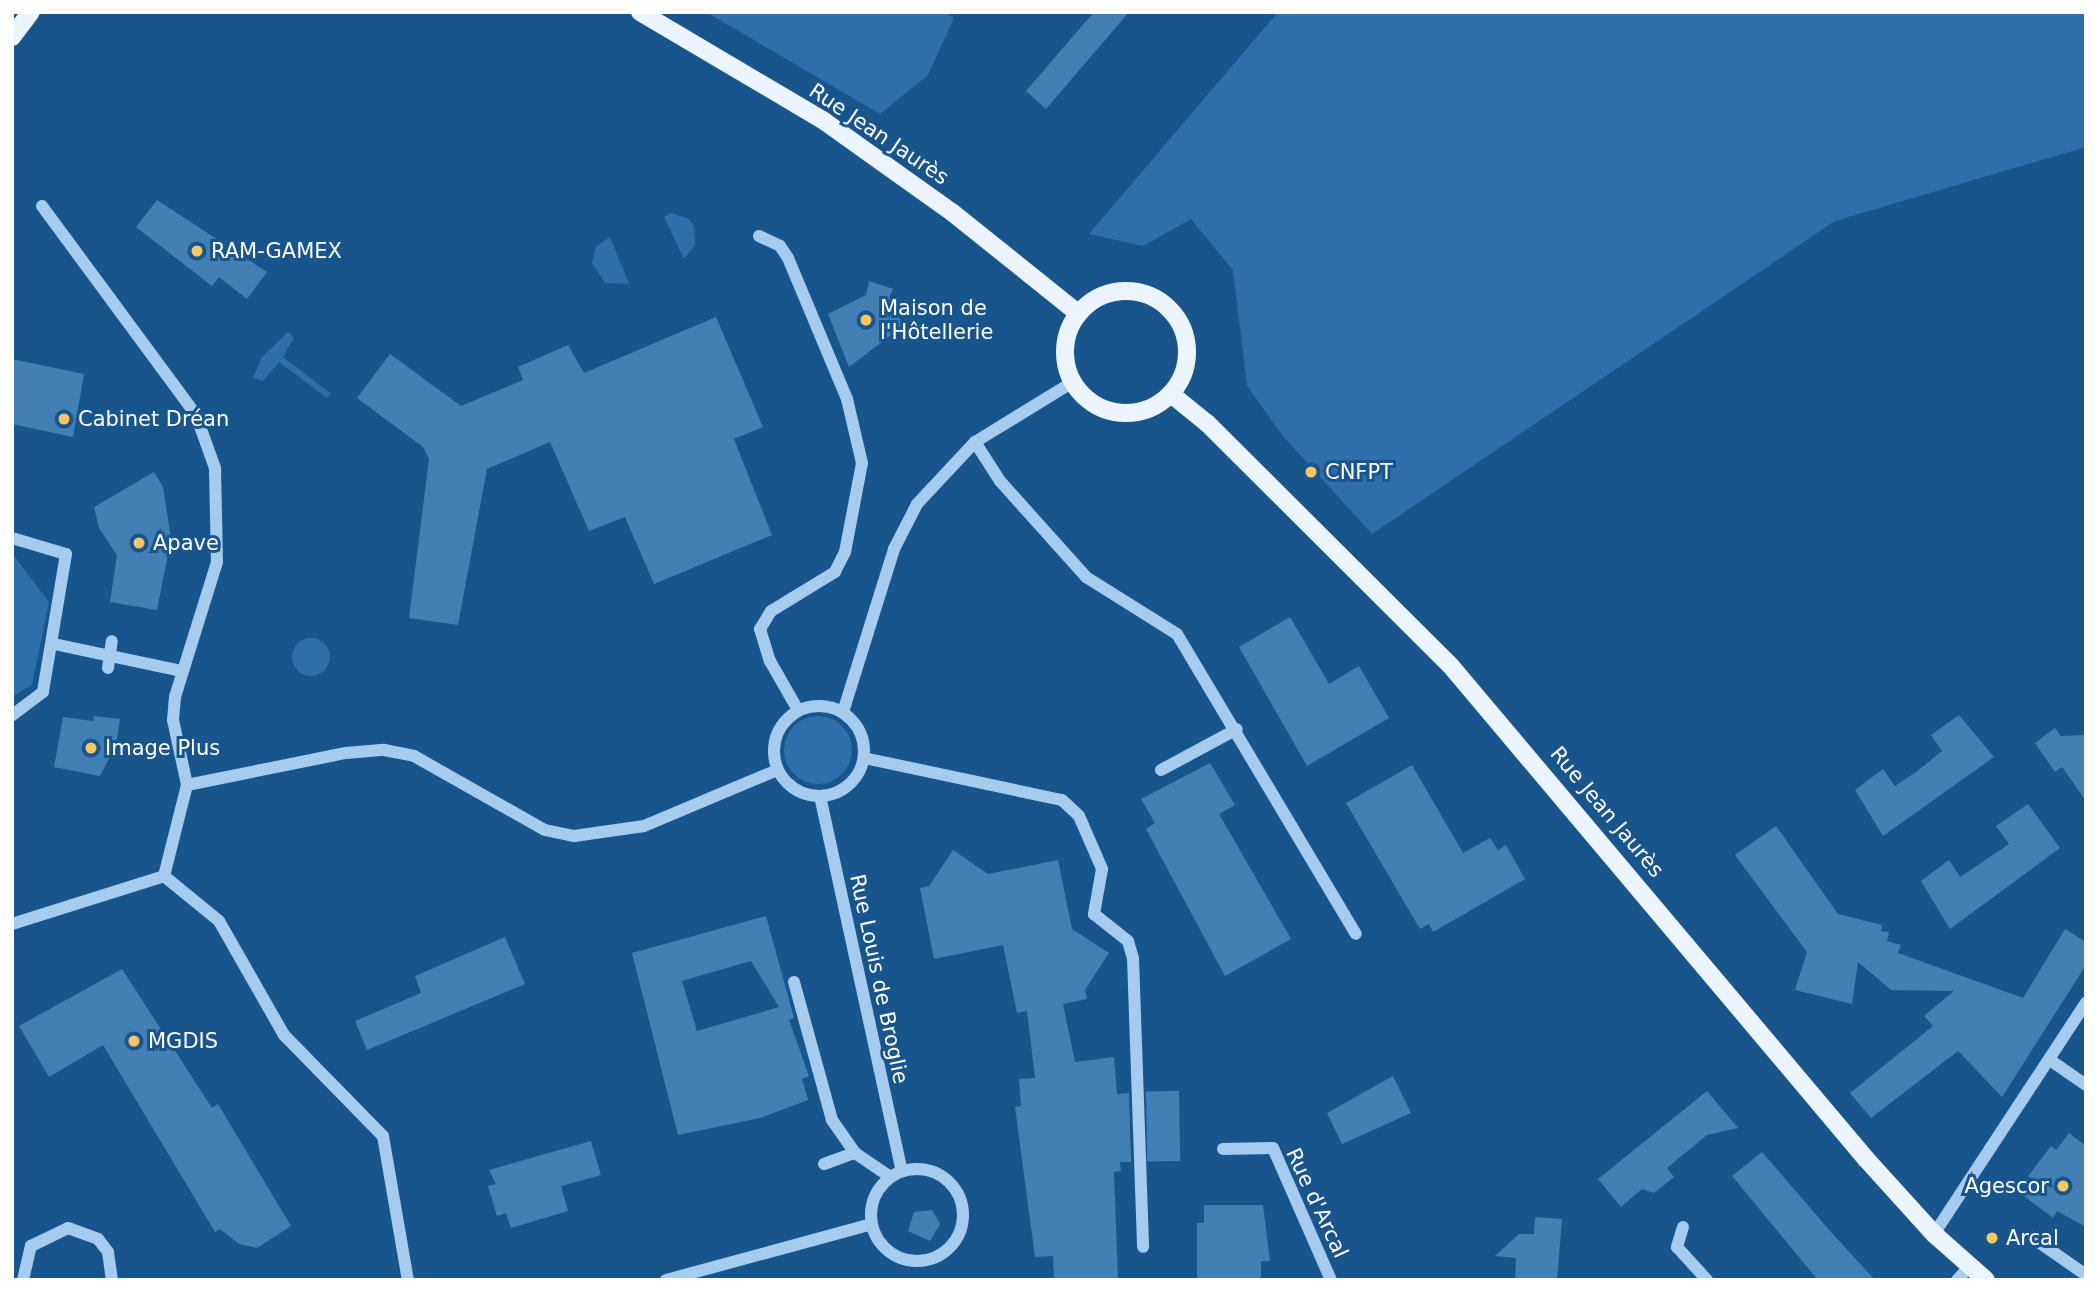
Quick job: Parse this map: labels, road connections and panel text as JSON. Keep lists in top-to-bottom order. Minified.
{"streets":{"main road":["Rue Jean Jaurès"],"street":["Rue Louis de Broglie","Rue d'Arcal"]},"places":["RAM-GAMEX","Maison de l'Hôtellerie","Cabinet Dréan","CNFPT","Apave","Image Plus","MGDIS","Agescor","Arcal"]}
